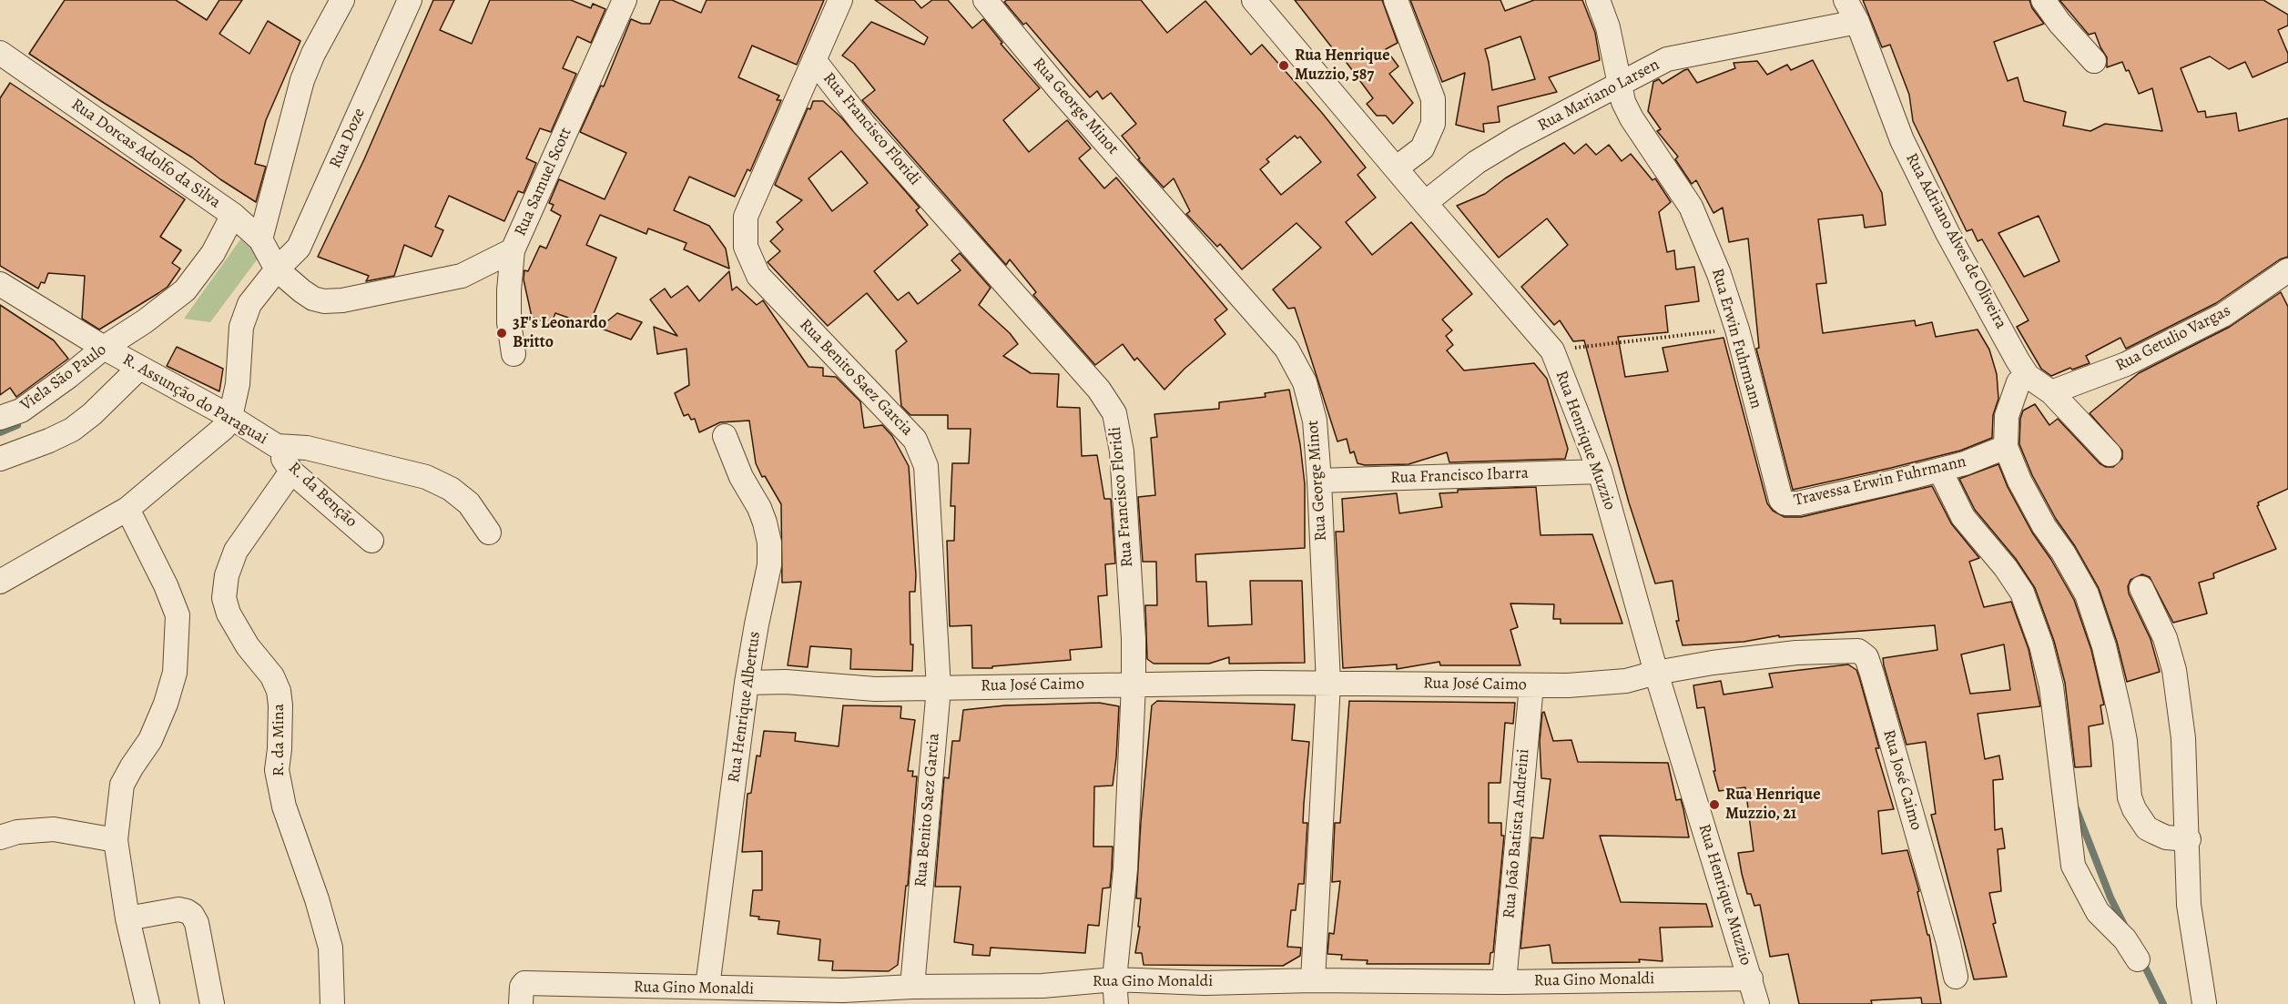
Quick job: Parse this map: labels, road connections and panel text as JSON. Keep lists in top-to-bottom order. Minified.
{"streets":{"street":["Rua Mariano Larsen","Rua George Minot","Rua Francisco Floridi","Rua Doze","Rua Dorcas Adolfo da Silva","Rua Samuel Scott","Rua Adriano Alves de Oliveira","Rua Erwin Fuhrmann","Rua Getulio Vargas","Viela São Paulo","Rua Benito Saez Garcia","R. Assunção do Paraguai","Rua Henrique Muzzio","Rua Francisco Ibarra","Travessa Erwin Fuhrmann","R. da Benção","Rua José Caimo","Rua Henrique Albertus","R. da Mina","Rua João Batista Andreini","Rua Gino Monaldi"]},"crossings":[["Rua Mariano Larsen","Rua Adriano Alves de Oliveira"],["Rua Mariano Larsen","Rua Erwin Fuhrmann"],["Rua Mariano Larsen","Rua Henrique Muzzio"],["Rua George Minot","Rua Francisco Ibarra"],["Rua George Minot","Rua José Caimo"],["Rua George Minot","Rua Gino Monaldi"],["Rua Francisco Floridi","Rua Benito Saez Garcia"],["Rua Francisco Floridi","Rua José Caimo"],["Rua Francisco Floridi","Rua Gino Monaldi"],["Rua Doze","Rua Dorcas Adolfo da Silva"],["Rua Doze","Rua Samuel Scott"],["Rua Doze","R. Assunção do Paraguai"],["Rua Dorcas Adolfo da Silva","Rua Samuel Scott"],["Rua Dorcas Adolfo da Silva","Viela São Paulo"],["Rua Adriano Alves de Oliveira","Rua Getulio Vargas"],["Rua Erwin Fuhrmann","Travessa Erwin Fuhrmann"],["Viela São Paulo","R. Assunção do Paraguai"],["Rua Benito Saez Garcia","Rua José Caimo"],["Rua Benito Saez Garcia","Rua Gino Monaldi"],["R. Assunção do Paraguai","R. da Benção"],["Rua Henrique Muzzio","Rua Francisco Ibarra"],["Rua Henrique Muzzio","Rua José Caimo"],["Rua Henrique Muzzio","Rua Gino Monaldi"],["R. da Benção","R. da Mina"],["Rua José Caimo","Rua Henrique Albertus"],["Rua José Caimo","Rua João Batista Andreini"],["Rua Henrique Albertus","Rua Gino Monaldi"],["Rua João Batista Andreini","Rua Gino Monaldi"]],"places":["Rua Henrique Muzzio, 587","3F's Leonardo Britto","Rua Henrique Muzzio, 21"]}
